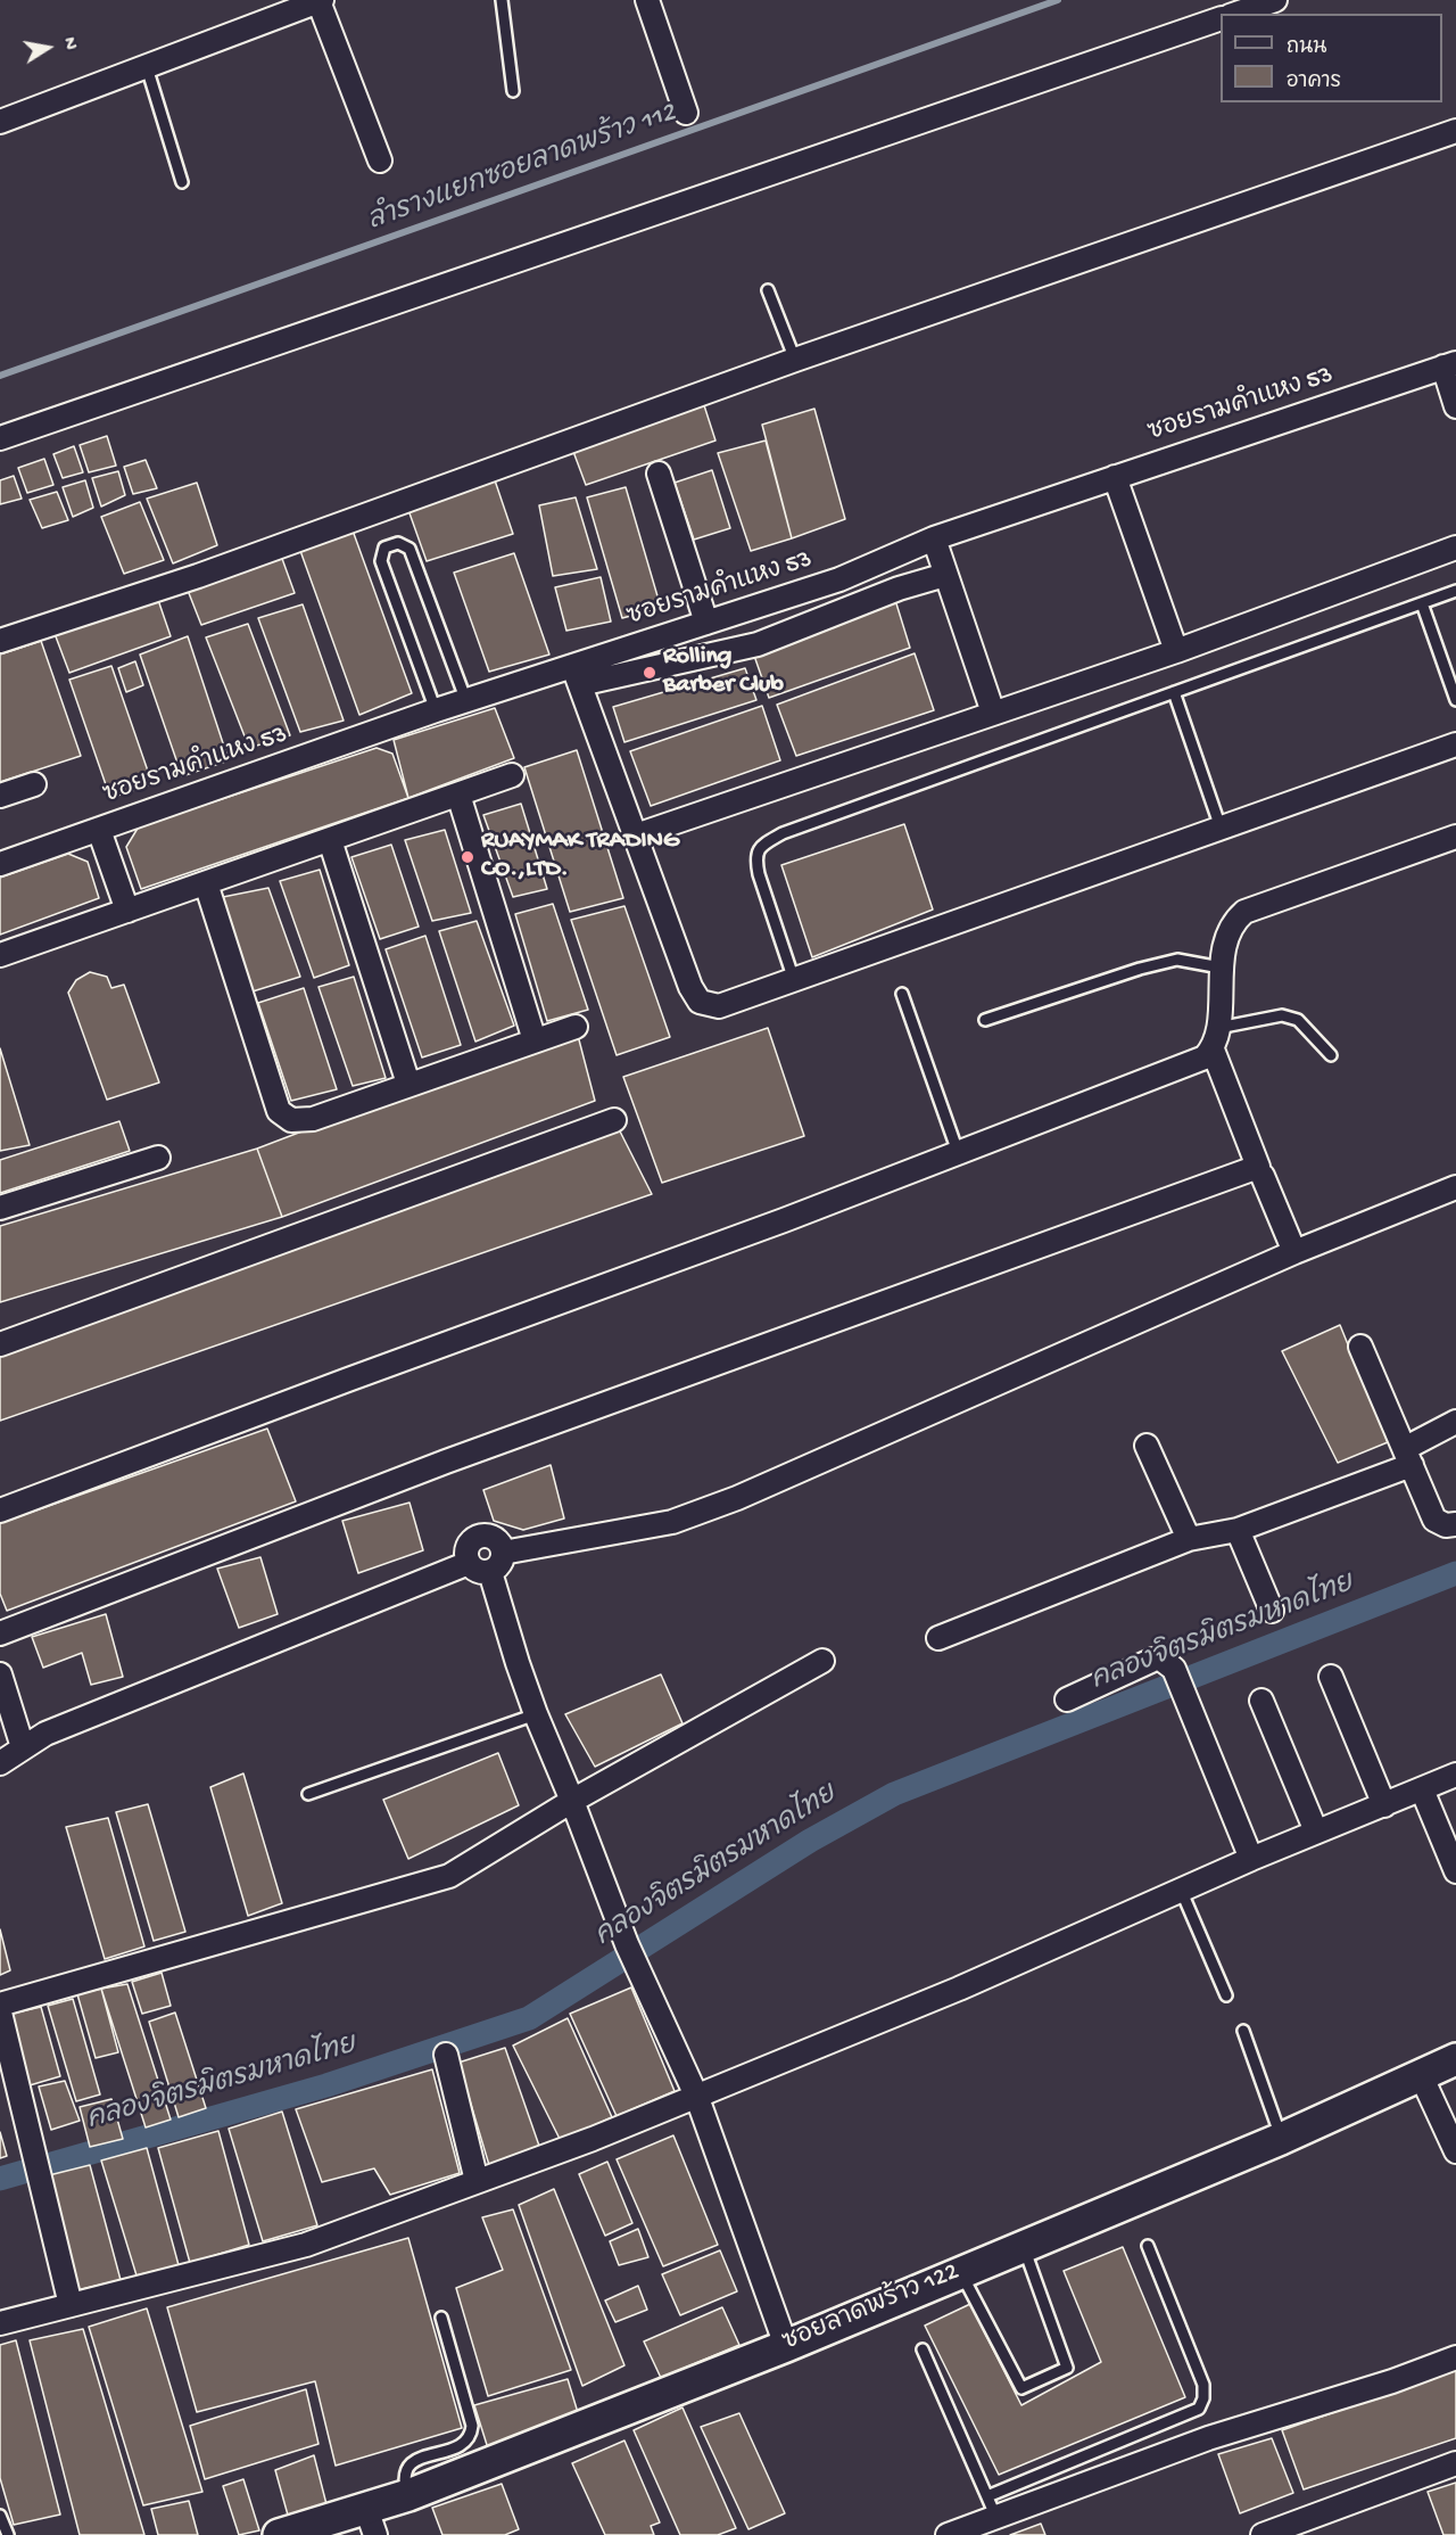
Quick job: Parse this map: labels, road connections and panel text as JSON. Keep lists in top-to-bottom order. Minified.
{"streets":{"street":["ซอยรามคำแหง 53","ซอยลาดพร้าว 122"]},"water":["ลำรางแยกซอยลาดพร้าว 112","คลองจิตรมิตรมหาดไทย"],"places":["Rolling Barber Club","RUAYMAK TRADING CO.,LTD."],"legend":["ถนน","อาคาร"],"north":"right"}
